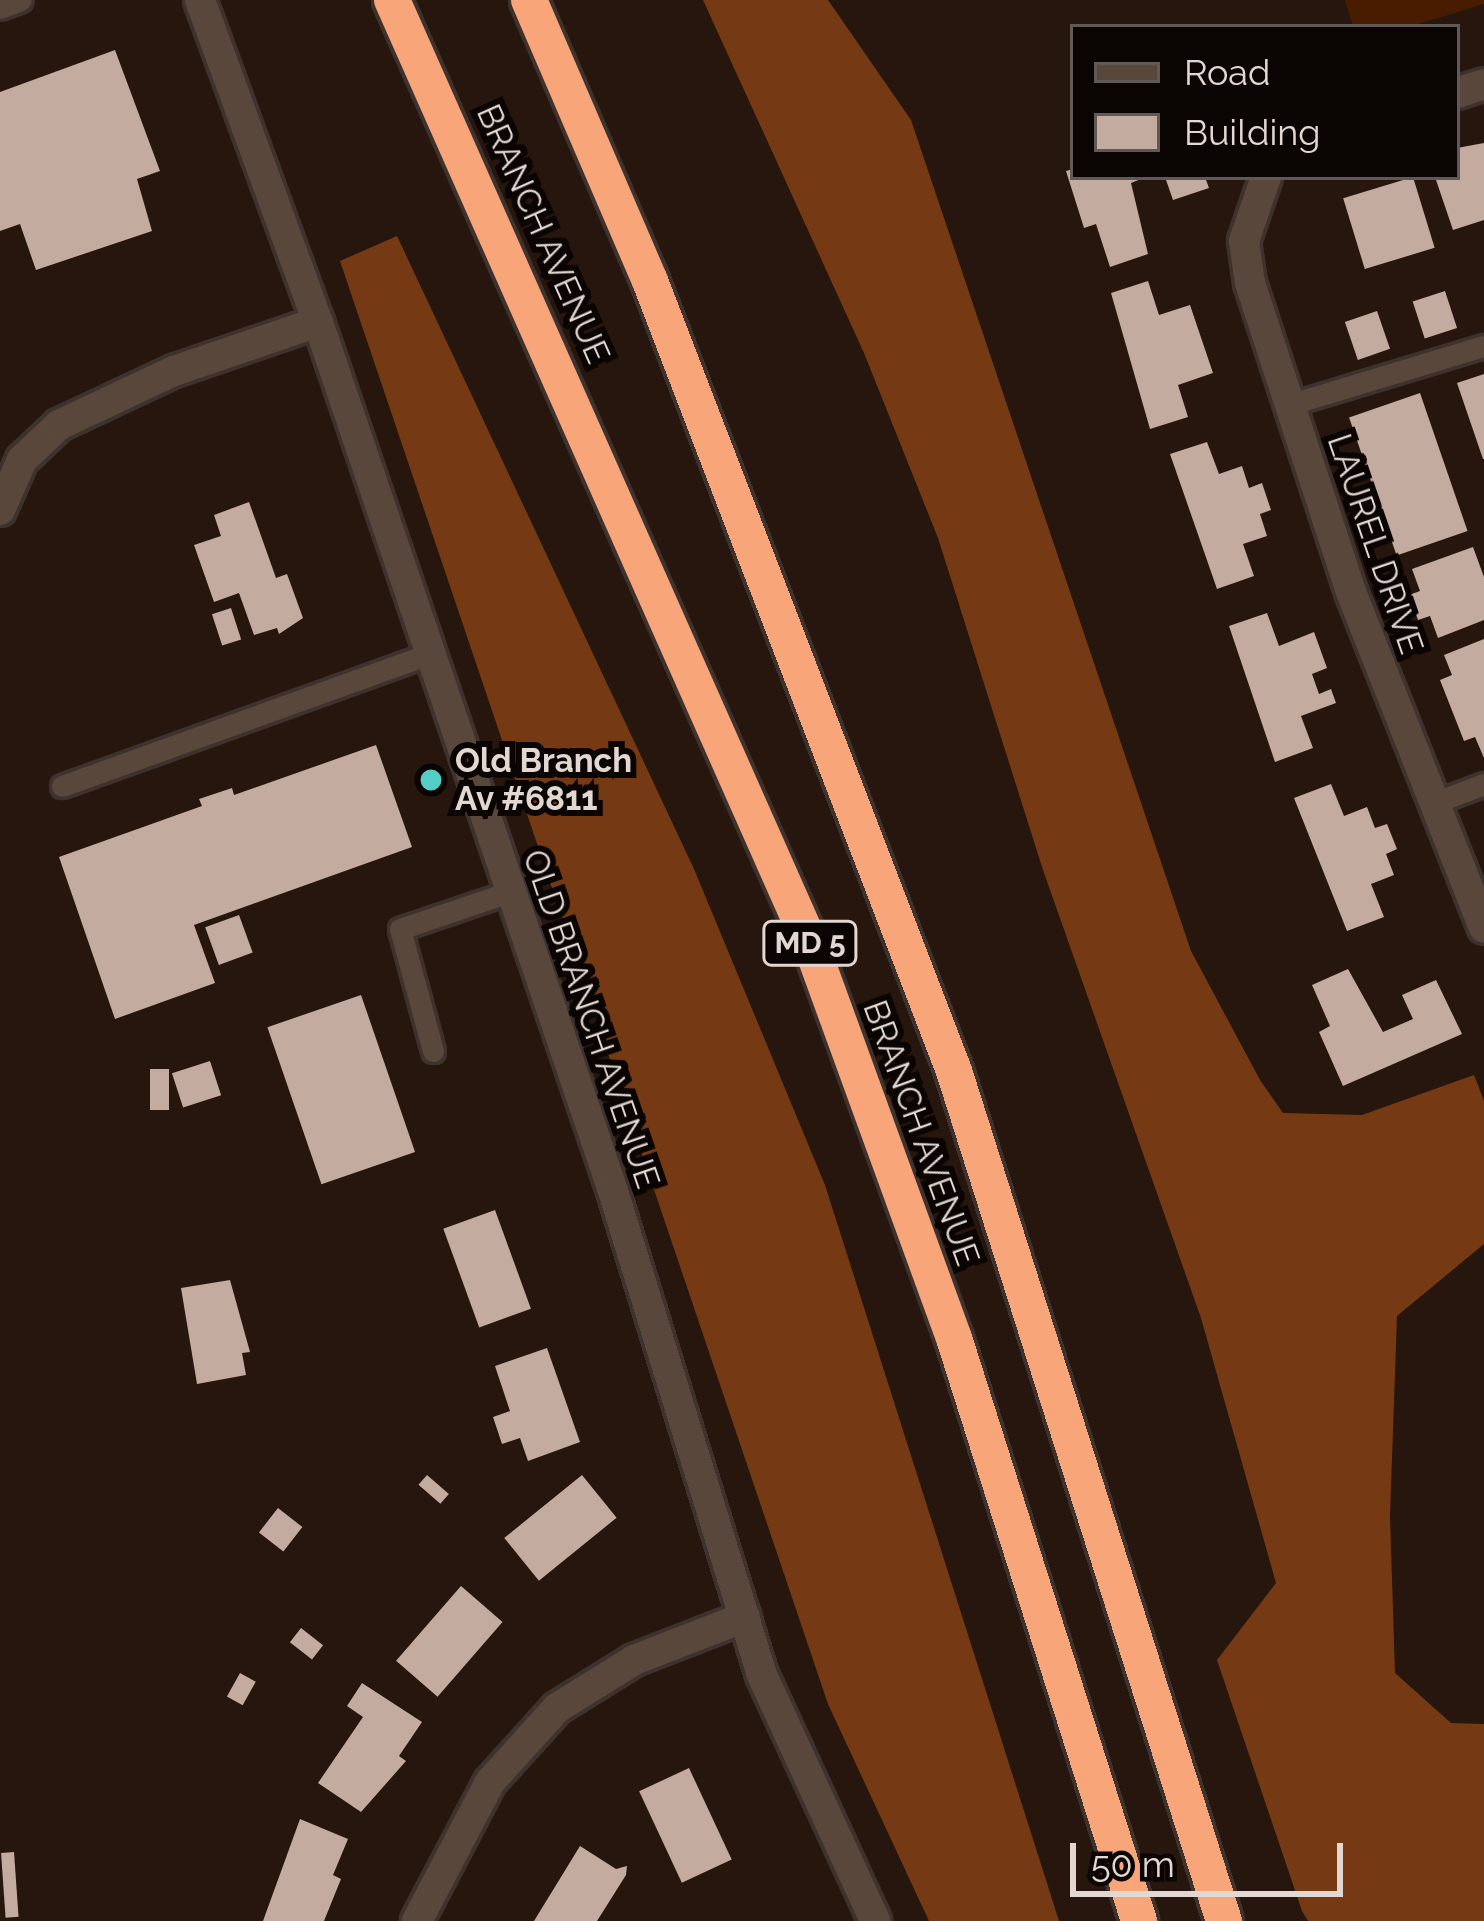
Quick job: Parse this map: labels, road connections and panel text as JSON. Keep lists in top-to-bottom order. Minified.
{"streets":{"highway":["BRANCH AVENUE","MD 5"],"main road":["LAUREL DRIVE","OLD BRANCH AVENUE"]},"places":["Old Branch Av #6811"],"legend":["Road","Building"],"scale_bar":"50 m"}
